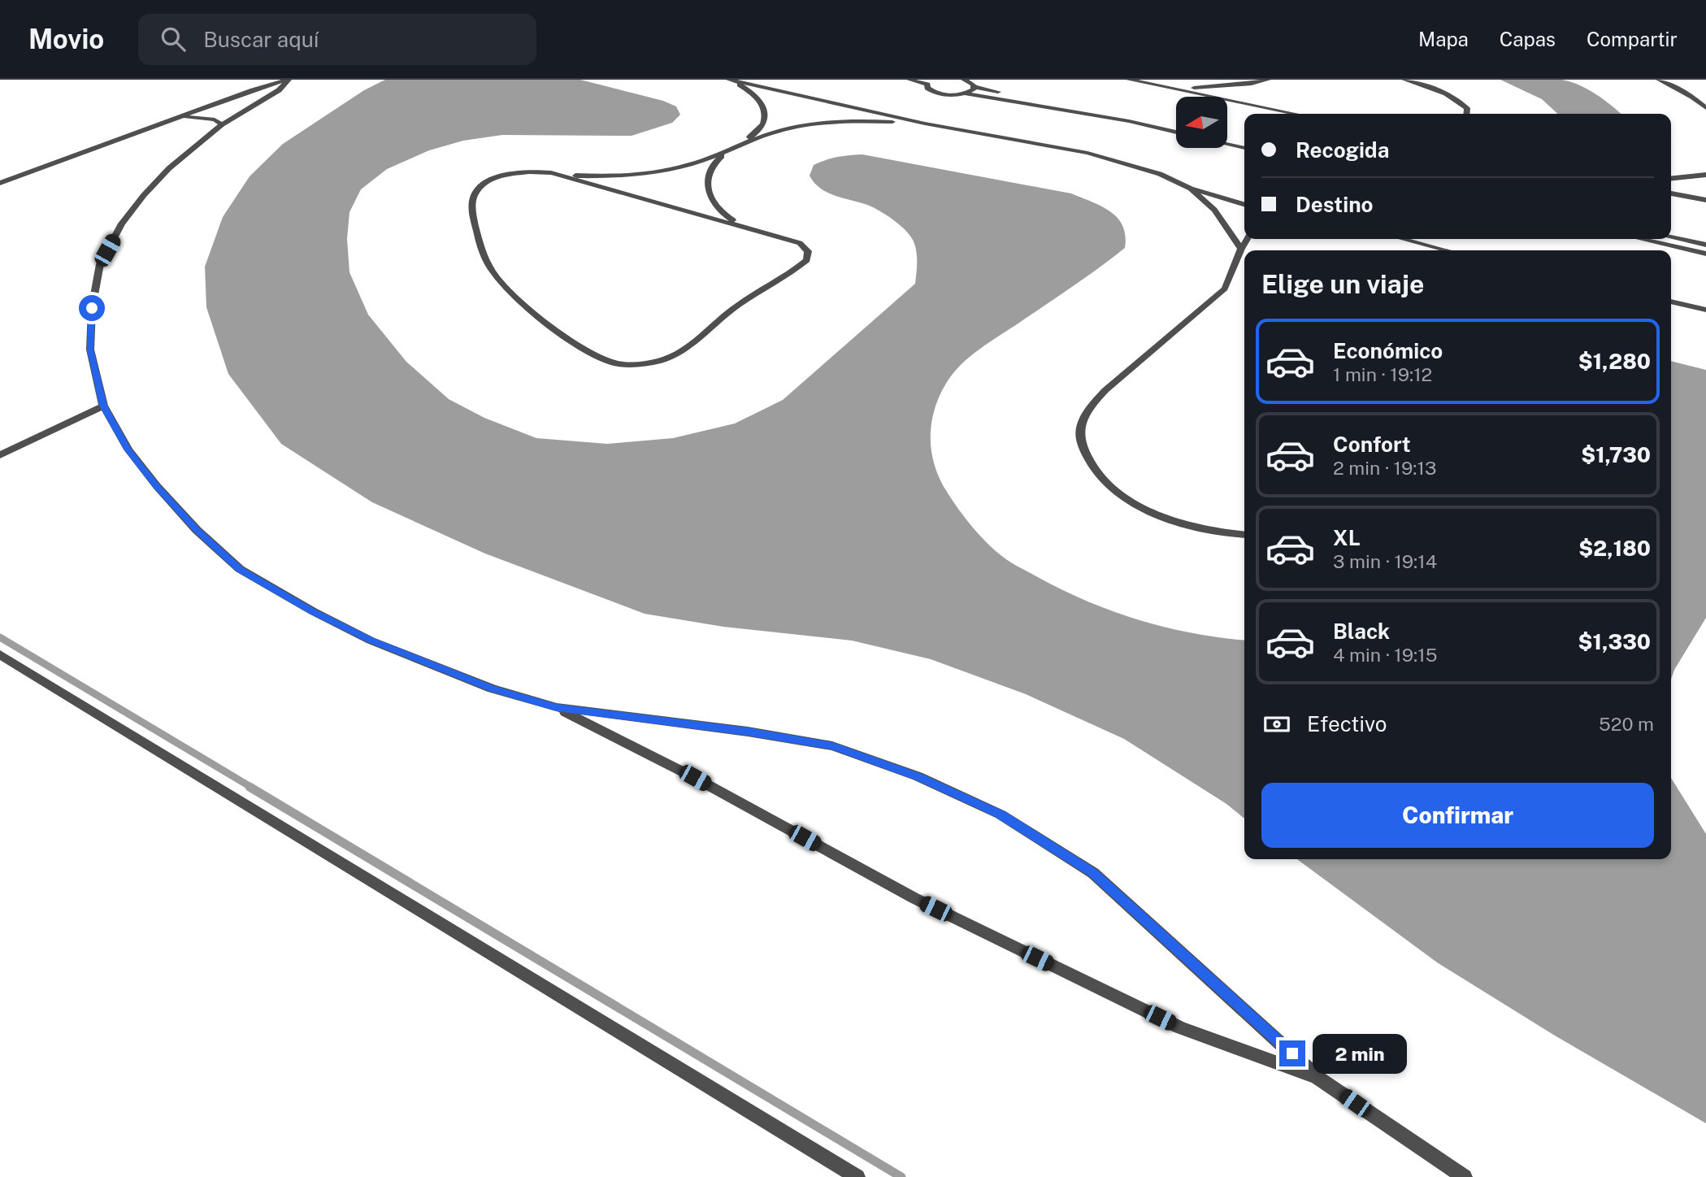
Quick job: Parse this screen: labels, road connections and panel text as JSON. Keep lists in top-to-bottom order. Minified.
{"north":"left","page":{"header":"Movio","search":"Buscar aquí","nav":["Mapa","Capas","Compartir"],"banner":["Recogida","Destino"],"heading":"Elige un viaje","list":[{"name":"Económico","note":"1 min · 19:12","value":"$1,280"},{"name":"Confort","note":"2 min · 19:13","value":"$1,730"},{"name":"XL","note":"3 min · 19:14","value":"$2,180"},{"name":"Black","note":"4 min · 19:15","value":"$1,330"}],"pay":["Efectivo","520 m"],"buttons":"Confirmar","bubble":"2 min"}}
